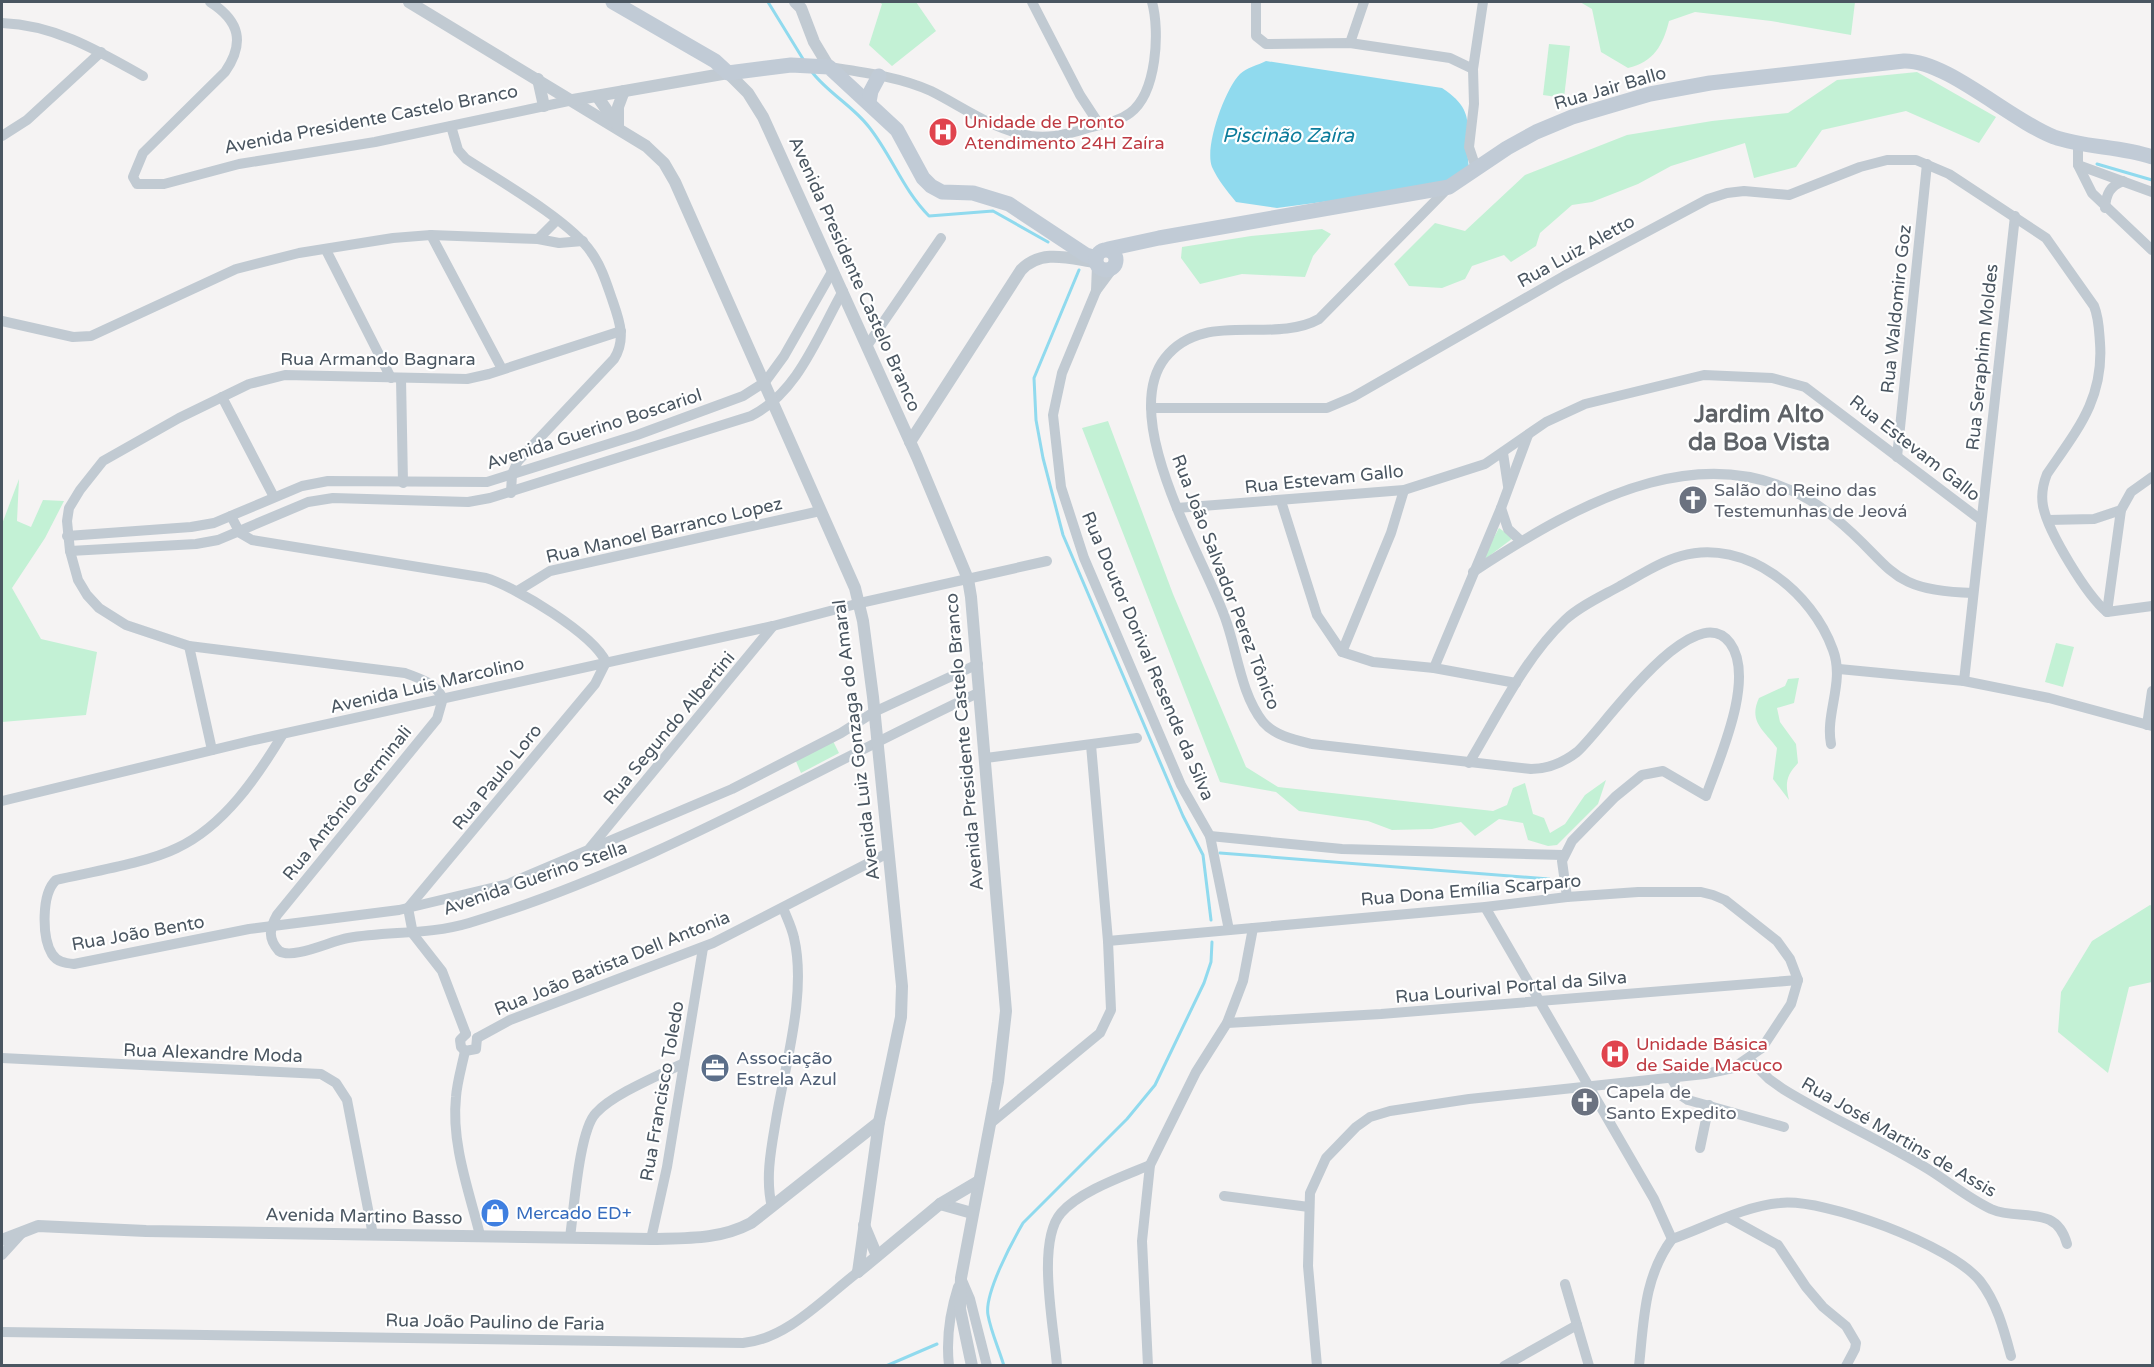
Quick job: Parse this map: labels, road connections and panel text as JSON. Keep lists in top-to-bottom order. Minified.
{"streets":{"main road":["Rua Jair Ballo","Avenida Presidente Castelo Branco"],"street":["Rua Luiz Aletto","Rua Waldomiro Goz","Rua Seraphim Moldes","Rua Armando Bagnara","Avenida Guerino Boscariol","Rua Estevam Gallo","Rua Manoel Barranco Lopez","Rua João Salvador Perez Tônico","Rua Doutor Dorival Resende da Silva","Avenida Luis Marcolino","Rua Segundo Albertini","Avenida Luiz Gonzaga do Amaral","Rua Paulo Loro","Rua Antônio Germinali","Avenida Guerino Stella","Rua Dona Emília Scarparo","Rua João Bento","Rua João Batista Dell Antonia","Rua Lourival Portal da Silva","Rua Alexandre Moda","Rua Francisco Toledo","Rua José Martins de Assis","Avenida Martino Basso","Rua João Paulino de Faria"]},"crossings":[["Rua Jair Ballo","Rua João Salvador Perez Tônico"],["Rua Jair Ballo","Rua Doutor Dorival Resende da Silva"],["Avenida Presidente Castelo Branco","Avenida Guerino Boscariol"],["Avenida Presidente Castelo Branco","Avenida Luis Marcolino"],["Avenida Presidente Castelo Branco","Avenida Luiz Gonzaga do Amaral"],["Avenida Presidente Castelo Branco","Avenida Guerino Stella"],["Avenida Presidente Castelo Branco","Rua João Paulino de Faria"],["Rua Luiz Aletto","Rua Waldomiro Goz"],["Rua Luiz Aletto","Rua Seraphim Moldes"],["Rua Luiz Aletto","Rua João Salvador Perez Tônico"],["Rua Waldomiro Goz","Rua Estevam Gallo"],["Rua Seraphim Moldes","Rua Estevam Gallo"],["Rua Armando Bagnara","Avenida Guerino Boscariol"],["Rua Armando Bagnara","Avenida Luis Marcolino"],["Rua Armando Bagnara","Rua Antônio Germinali"],["Avenida Guerino Boscariol","Avenida Luiz Gonzaga do Amaral"],["Rua Estevam Gallo","Rua João Salvador Perez Tônico"],["Rua Manoel Barranco Lopez","Avenida Luiz Gonzaga do Amaral"],["Rua Doutor Dorival Resende da Silva","Rua Dona Emília Scarparo"],["Avenida Luis Marcolino","Rua Segundo Albertini"],["Avenida Luis Marcolino","Avenida Luiz Gonzaga do Amaral"],["Avenida Luis Marcolino","Rua Paulo Loro"],["Avenida Luis Marcolino","Rua Antônio Germinali"],["Avenida Luis Marcolino","Rua João Bento"],["Rua Segundo Albertini","Avenida Guerino Stella"],["Avenida Luiz Gonzaga do Amaral","Avenida Guerino Stella"],["Avenida Luiz Gonzaga do Amaral","Rua João Batista Dell Antonia"],["Avenida Luiz Gonzaga do Amaral","Avenida Martino Basso"],["Avenida Luiz Gonzaga do Amaral","Rua João Paulino de Faria"],["Rua Paulo Loro","Avenida Guerino Stella"],["Rua Antônio Germinali","Avenida Guerino Stella"],["Rua Antônio Germinali","Rua João Bento"],["Avenida Guerino Stella","Rua João Bento"],["Rua Dona Emília Scarparo","Rua Lourival Portal da Silva"],["Rua João Batista Dell Antonia","Rua Francisco Toledo"],["Rua Alexandre Moda","Avenida Martino Basso"],["Rua Francisco Toledo","Avenida Martino Basso"]],"districts":["Jardim Alto da Boa Vista"],"water":["Piscinão Zaíra"],"places":{"hospital":["Unidade de Pronto Atendimento 24H Zaíra","Unidade Básica de Saide Macuco"],"church":["Salão do Reino das Testemunhas de Jeová","Capela de Santo Expedito"],"office":["Associação Estrela Azul"],"shop":["Mercado ED+"]}}
